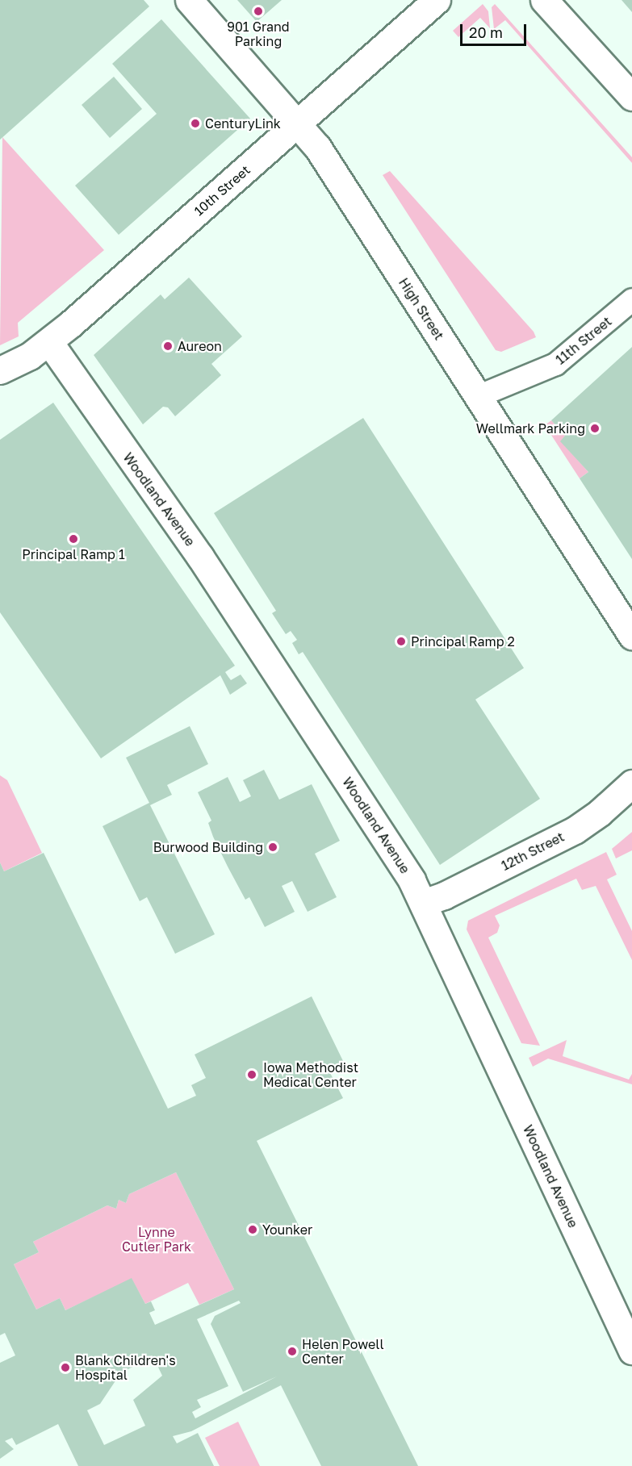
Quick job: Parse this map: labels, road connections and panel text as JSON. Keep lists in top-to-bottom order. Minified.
{"streets":{"street":["10th Street","High Street","11th Street","Woodland Avenue","12th Street"]},"crossings":[["10th Street","High Street"],["10th Street","Woodland Avenue"],["High Street","11th Street"],["Woodland Avenue","12th Street"]],"parks":["Lynne Cutler Park"],"places":["901 Grand Parking","CenturyLink","Aureon","Wellmark Parking","Principal Ramp 1","Principal Ramp 2","Burwood Building","Iowa Methodist Medical Center","Younker","Helen Powell Center","Blank Children's Hospital"],"scale_bar":"20 m"}
